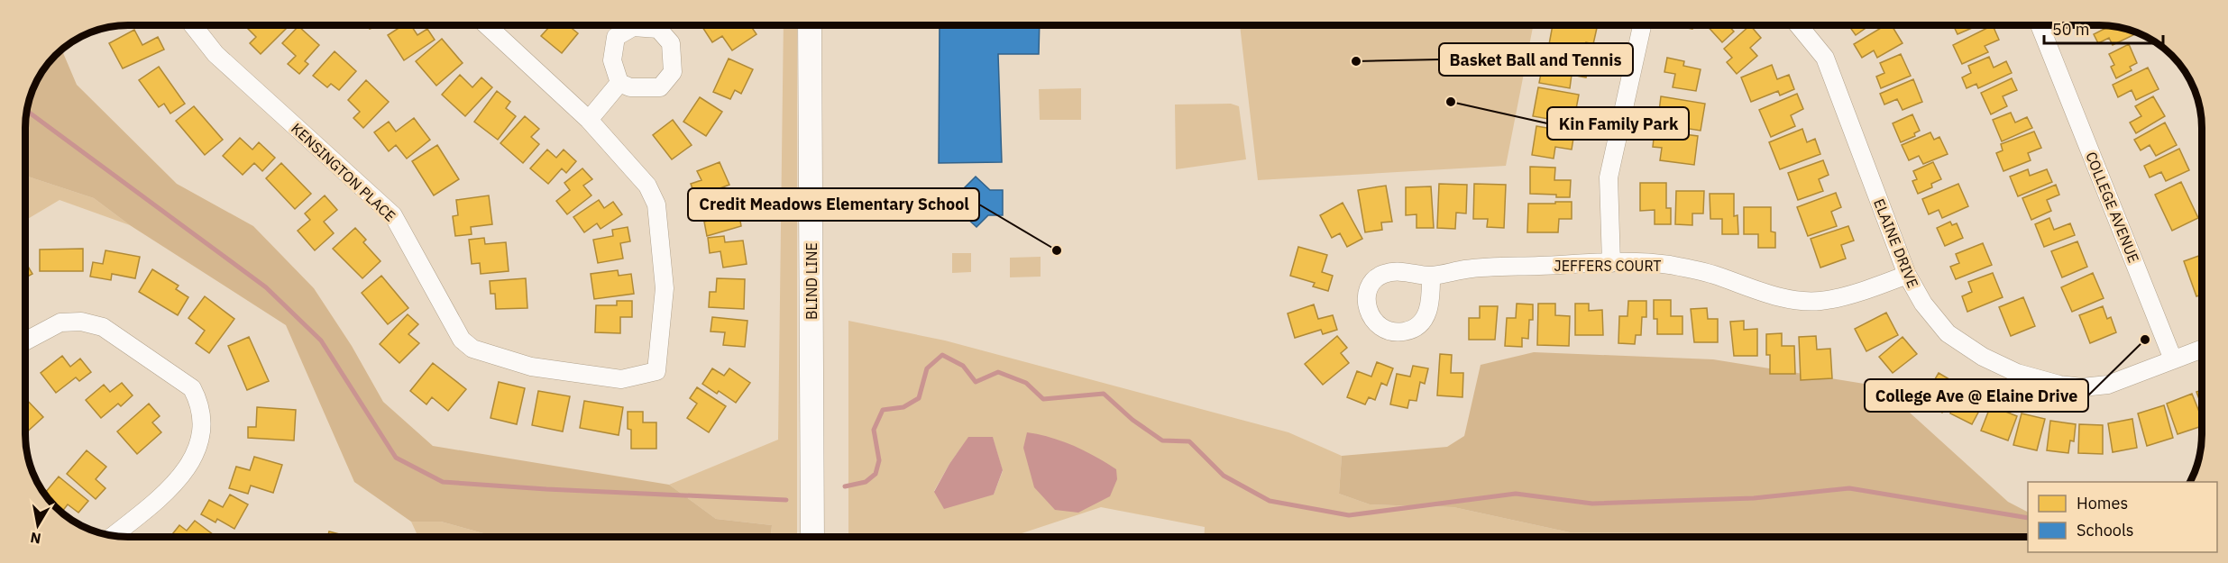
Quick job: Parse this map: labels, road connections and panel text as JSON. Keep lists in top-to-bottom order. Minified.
{"streets":{"street":["KENSINGTON PLACE","COLLEGE AVENUE","ELAINE DRIVE","JEFFERS COURT","BLIND LINE"]},"crossings":[["COLLEGE AVENUE","ELAINE DRIVE"],["ELAINE DRIVE","JEFFERS COURT"]],"places":["Basket Ball and Tennis","Kin Family Park","Credit Meadows Elementary School","College Ave @ Elaine Drive"],"legend":["Homes","Schools"],"scale_bar":"50 m","north":"bottom"}
